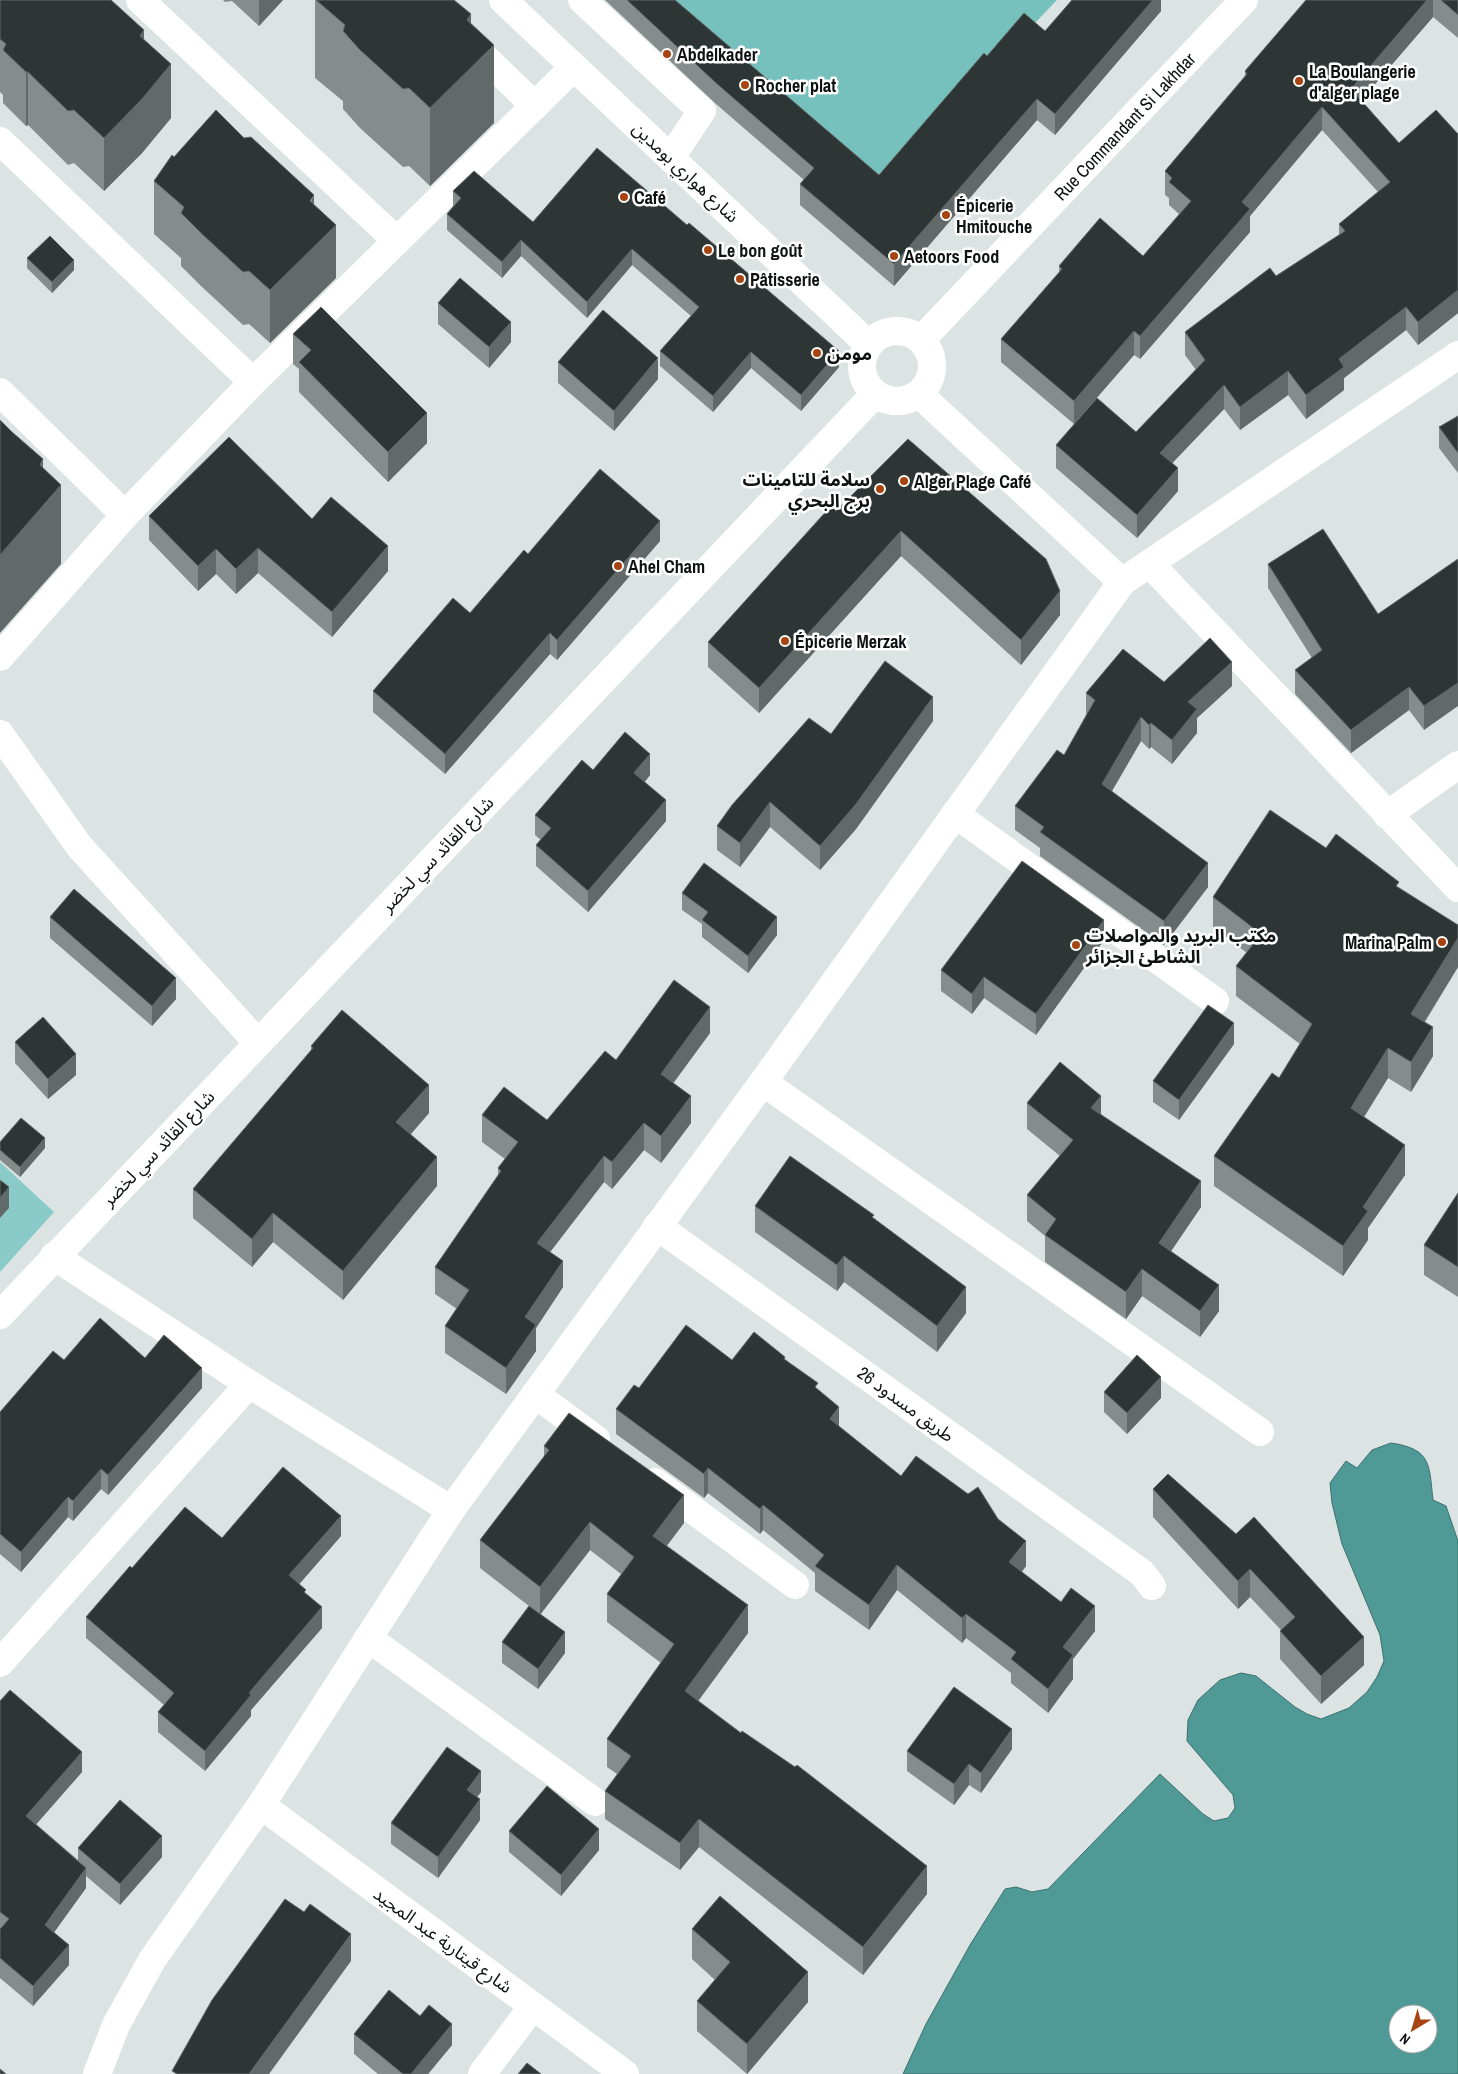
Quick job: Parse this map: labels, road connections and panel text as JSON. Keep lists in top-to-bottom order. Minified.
{"streets":{"street":["Rue Commandant Si Lakhdar","شارع هواري بومدين","شارع القائد سي لخضر","طريق مسدود 26","شارع قيتارية عبد المجيد"]},"crossings":[["Rue Commandant Si Lakhdar","شارع هواري بومدين"],["Rue Commandant Si Lakhdar","شارع القائد سي لخضر"],["شارع هواري بومدين","شارع القائد سي لخضر"]],"places":["Abdelkader","La Boulangerie d'alger plage","Rocher plat","Café","Épicerie Hmitouche","Le bon goût","Aetoors Food","Pâtisserie","مومن","Alger Plage Café","سلامة للتامينات برج البحري","Ahel Cham","Épicerie Merzak","Marina Palm","مكتب البريد والمواصلات الشاطئ الجزائر"],"north":"bottom left"}
